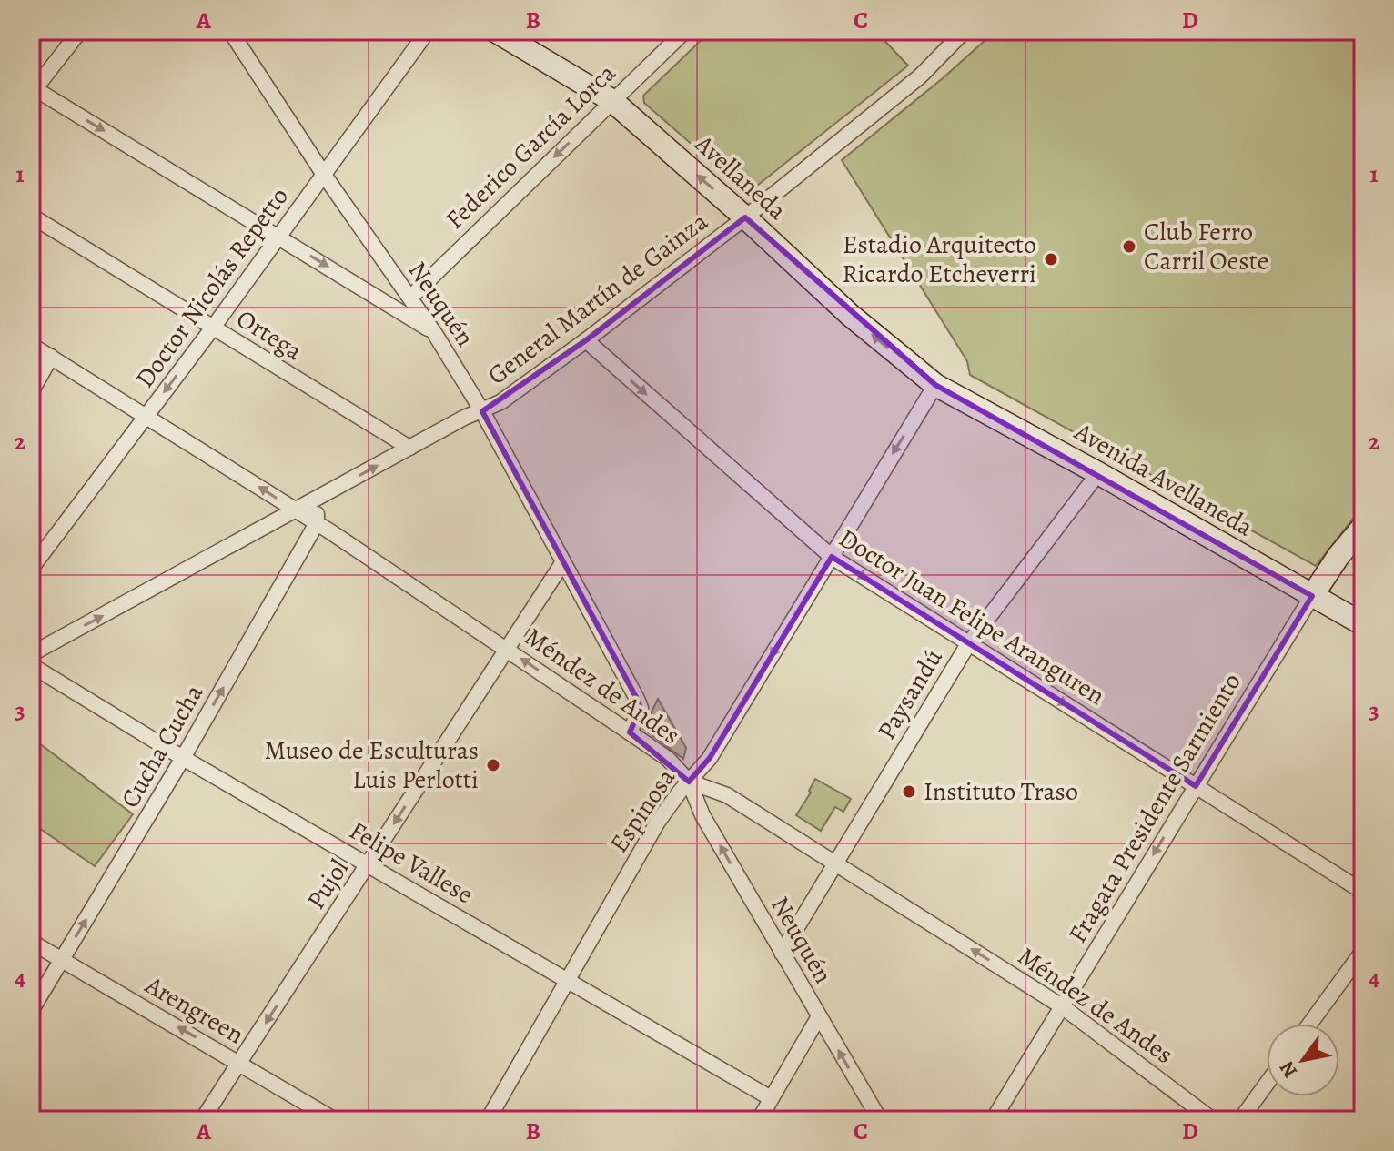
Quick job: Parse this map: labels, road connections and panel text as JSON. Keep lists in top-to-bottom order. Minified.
{"streets":{"street":["Federico García Lorca","Avellaneda","Doctor Nicolás Repetto","General Martín de Gainza","Neuquén","Ortega","Avenida Avellaneda","Doctor Juan Felipe Aranguren","Méndez de Andes","Paysandú","Cucha Cucha","Fragata Presidente Sarmiento","Espinosa","Felipe Vallese","Pujol","Arengreen"]},"crossings":[["Federico García Lorca","Avellaneda"],["Federico García Lorca","Neuquén"],["Avellaneda","General Martín de Gainza"],["Avellaneda","Avenida Avellaneda"],["Avellaneda","Espinosa"],["Doctor Nicolás Repetto","Neuquén"],["Doctor Nicolás Repetto","Ortega"],["Doctor Nicolás Repetto","Méndez de Andes"],["General Martín de Gainza","Neuquén"],["General Martín de Gainza","Ortega"],["General Martín de Gainza","Doctor Juan Felipe Aranguren"],["General Martín de Gainza","Méndez de Andes"],["General Martín de Gainza","Cucha Cucha"],["Neuquén","Méndez de Andes"],["Neuquén","Paysandú"],["Neuquén","Espinosa"],["Neuquén","Pujol"],["Avenida Avellaneda","Paysandú"],["Avenida Avellaneda","Fragata Presidente Sarmiento"],["Avenida Avellaneda","Espinosa"],["Doctor Juan Felipe Aranguren","Paysandú"],["Doctor Juan Felipe Aranguren","Fragata Presidente Sarmiento"],["Doctor Juan Felipe Aranguren","Espinosa"],["Méndez de Andes","Paysandú"],["Méndez de Andes","Cucha Cucha"],["Méndez de Andes","Fragata Presidente Sarmiento"],["Méndez de Andes","Espinosa"],["Méndez de Andes","Pujol"],["Cucha Cucha","Felipe Vallese"],["Cucha Cucha","Arengreen"],["Espinosa","Felipe Vallese"],["Felipe Vallese","Pujol"],["Pujol","Arengreen"]],"one_way":["Federico García Lorca","Avellaneda","General Martín de Gainza","Doctor Juan Felipe Aranguren","Méndez de Andes","Cucha Cucha","Fragata Presidente Sarmiento","Espinosa","Pujol","Arengreen"],"places":["Club Ferro Carril Oeste","Estadio Arquitecto Ricardo Etcheverri","Museo de Esculturas Luis Perlotti","Instituto Traso"],"north":"bottom left","grid":{"columns":["A","B","C","D"],"rows":["1","2","3","4"]}}
